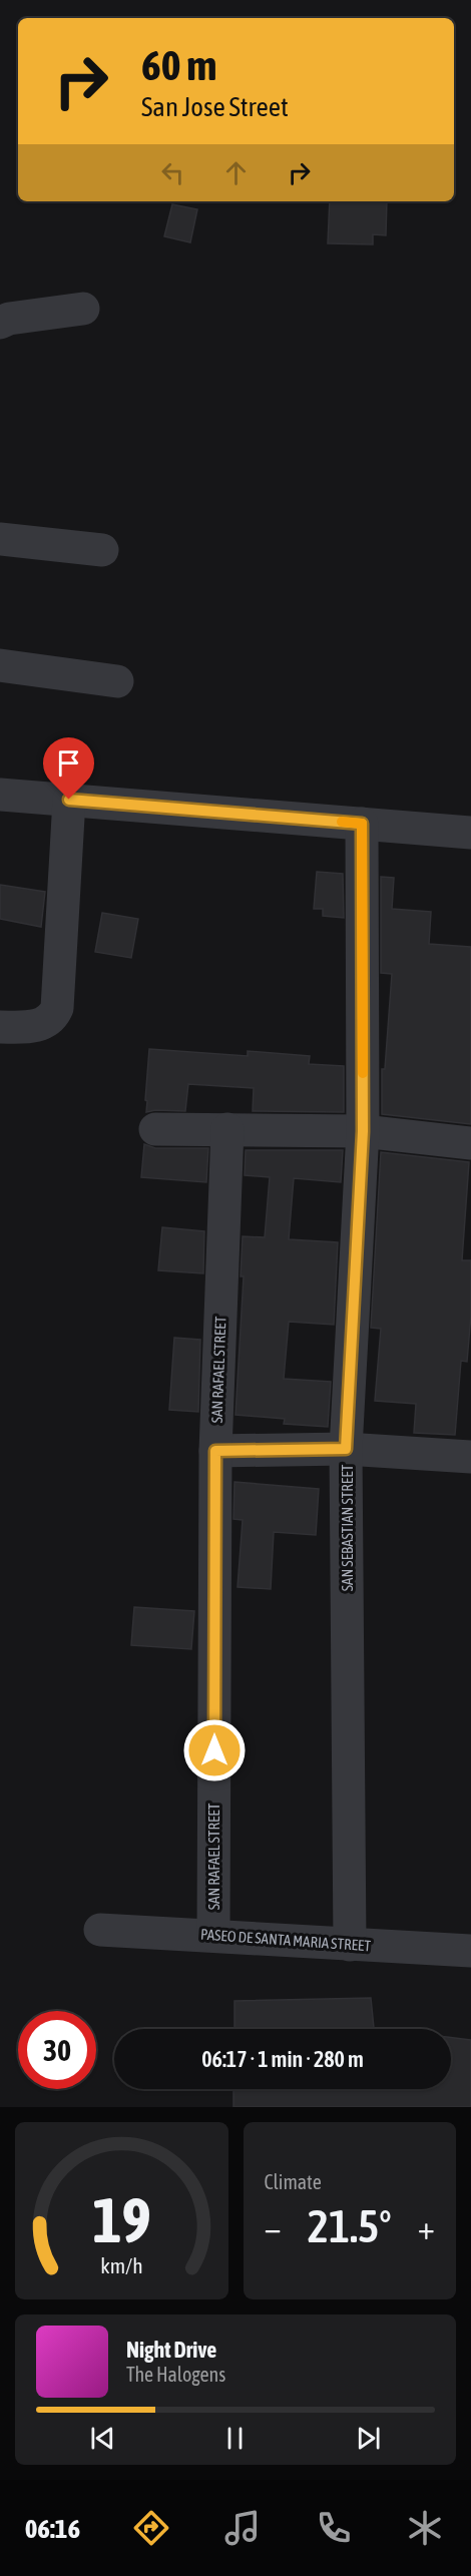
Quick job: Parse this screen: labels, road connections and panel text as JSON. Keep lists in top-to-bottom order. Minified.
{"streets":{"street":["SAN RAFAEL STREET","SAN SEBASTIAN STREET","PASEO DE SANTA MARIA STREET"]},"crossings":[["SAN RAFAEL STREET","PASEO DE SANTA MARIA STREET"],["SAN SEBASTIAN STREET","PASEO DE SANTA MARIA STREET"]],"page":{"turn":["60 m","San Jose Street"],"limit":"30","trip":"06:17 · 1 min · 280 m","tile":"Climate","heat":["−","21.5°","+"],"song":["Night Drive","The Halogens"],"tabs":"06:16","gauge":["19","km/h"]}}
